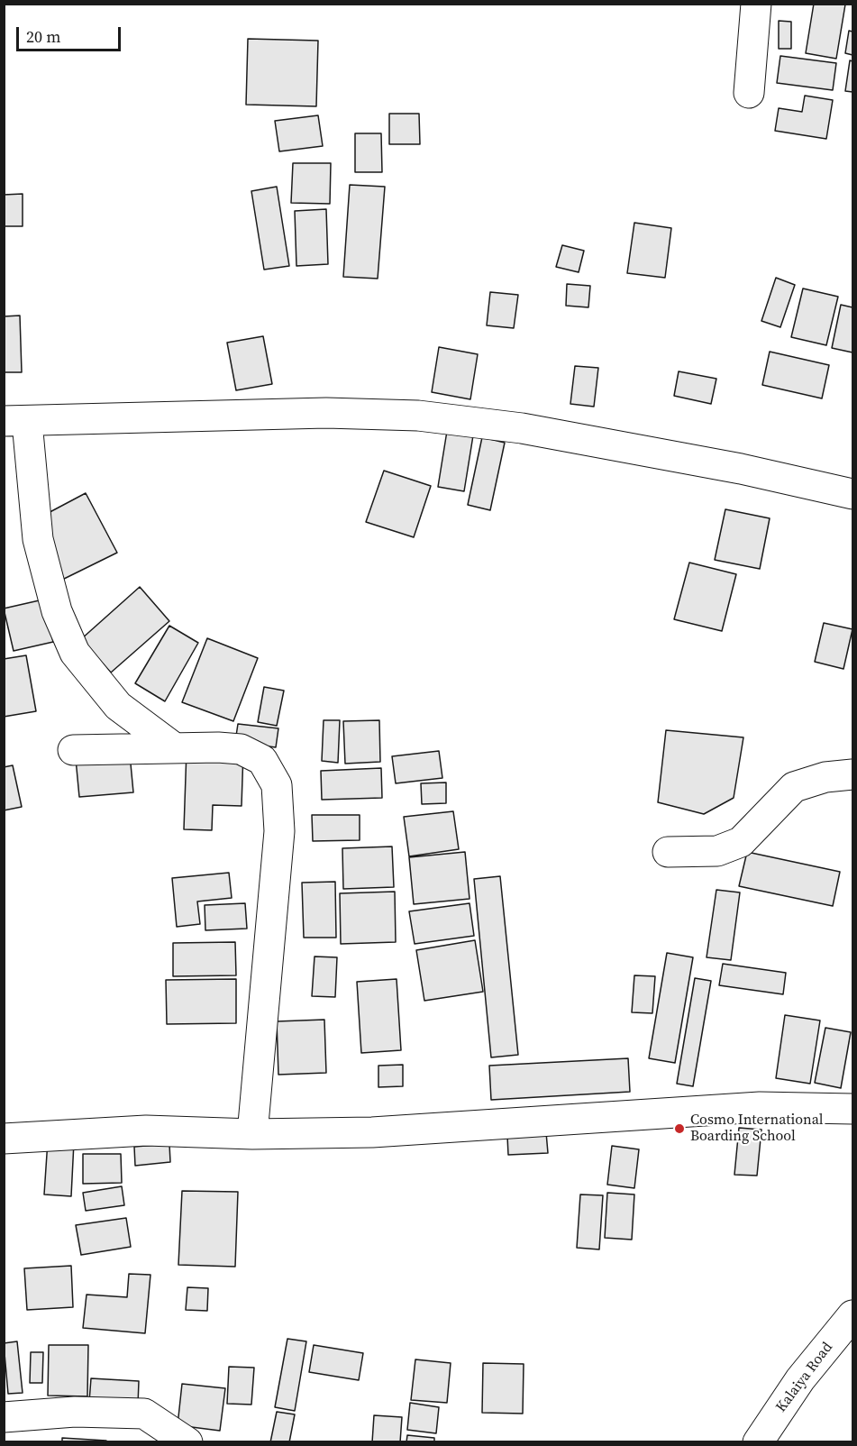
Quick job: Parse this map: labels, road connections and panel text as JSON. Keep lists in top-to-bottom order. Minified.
{"streets":{"street":["Kalaiya Road"]},"places":["Cosmo International Boarding School"],"scale_bar":"20 m"}
